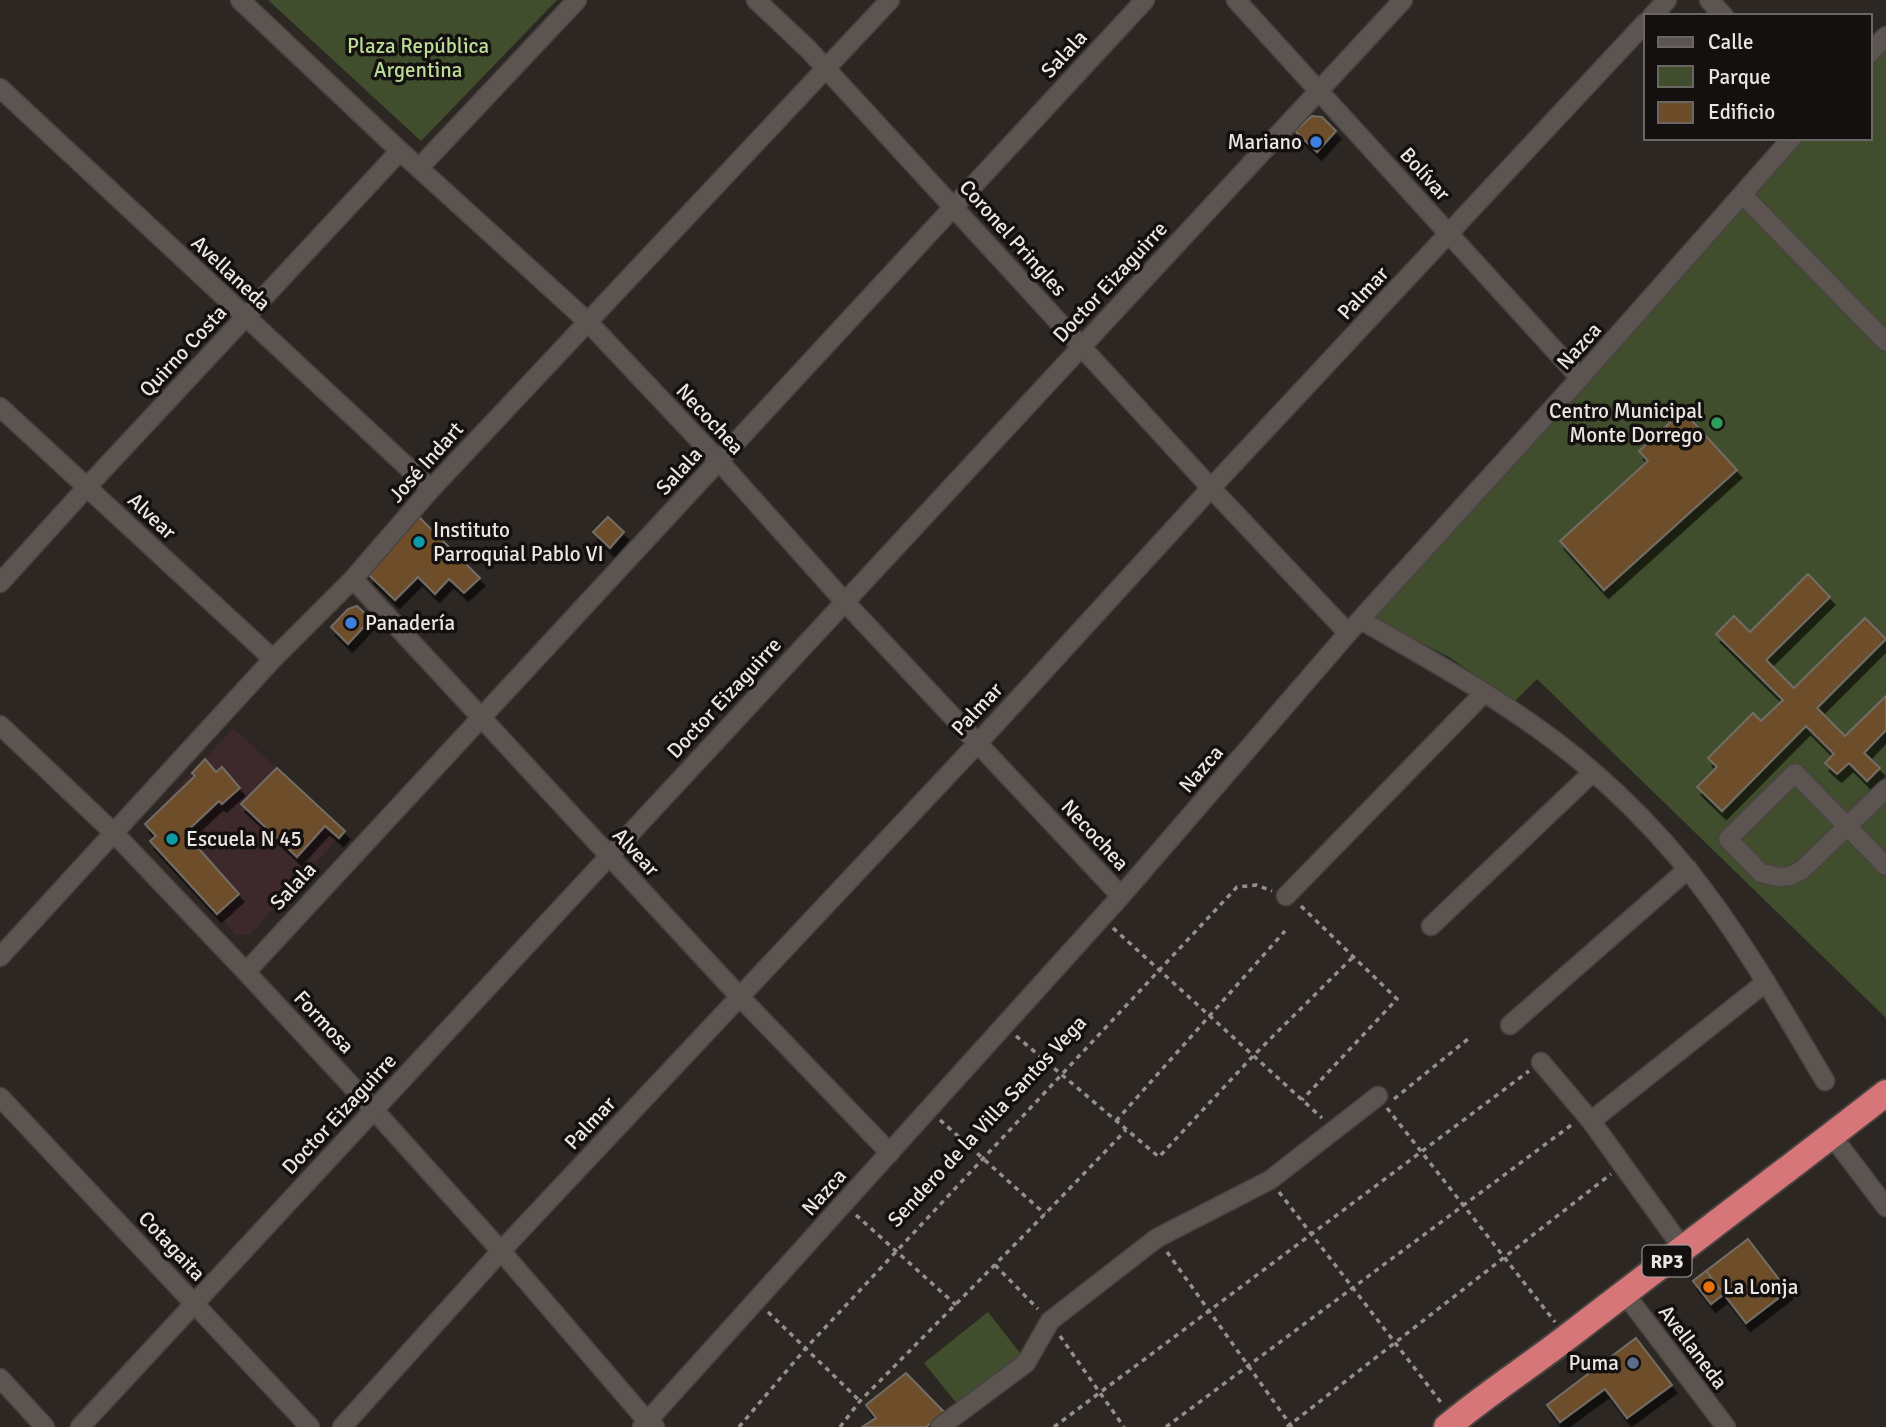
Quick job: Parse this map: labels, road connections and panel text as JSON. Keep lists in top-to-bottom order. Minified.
{"streets":{"highway":["RP3"],"street":["Salala","Bolívar","Coronel Pringles","Avellaneda","Doctor Eizaguirre","Palmar","Nazca","Quirno Costa","Necochea","José Indart","Alvear","Formosa","Cotagaita"],"path":["Sendero de la Villa Santos Vega"]},"crossings":[["Salala","Coronel Pringles"],["Salala","Necochea"],["Salala","Alvear"],["Salala","Formosa"],["Bolívar","Doctor Eizaguirre"],["Bolívar","Palmar"],["Bolívar","Nazca"],["Coronel Pringles","Doctor Eizaguirre"],["Coronel Pringles","Palmar"],["Coronel Pringles","Nazca"],["Coronel Pringles","José Indart"],["Avellaneda","Quirno Costa"],["Avellaneda","José Indart"],["Avellaneda","RP3"],["Doctor Eizaguirre","Necochea"],["Doctor Eizaguirre","Alvear"],["Doctor Eizaguirre","Formosa"],["Doctor Eizaguirre","Cotagaita"],["Palmar","Necochea"],["Palmar","Alvear"],["Palmar","Formosa"],["Nazca","Necochea"],["Nazca","Alvear"],["Nazca","Formosa"],["Quirno Costa","Necochea"],["Quirno Costa","Alvear"],["Necochea","José Indart"],["José Indart","Alvear"],["José Indart","Formosa"]],"parks":["Plaza República Argentina"],"places":["Mariano","Centro Municipal Monte Dorrego","Instituto Parroquial Pablo VI","Panadería","Escuela N 45","La Lonja","Puma"],"legend":["Calle","Parque","Edificio"]}
